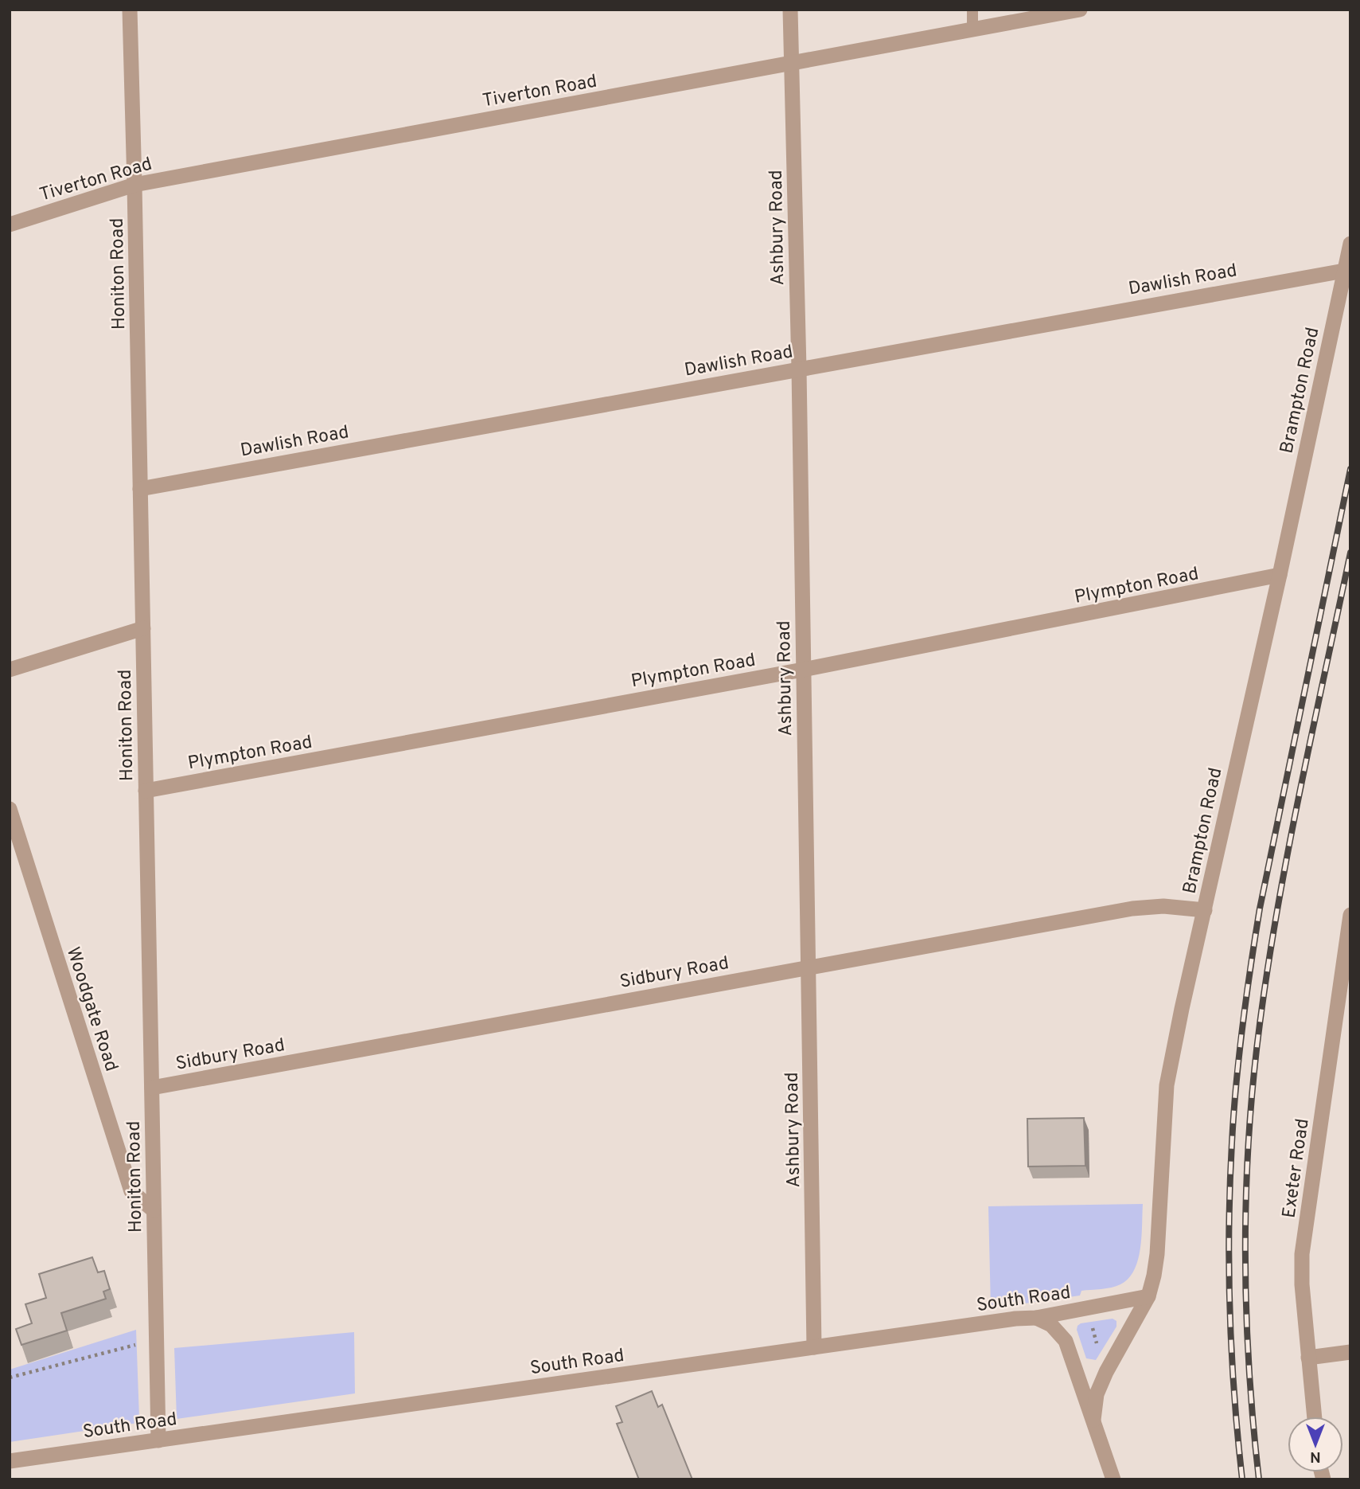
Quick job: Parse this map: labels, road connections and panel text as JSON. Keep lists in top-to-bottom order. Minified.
{"streets":{"street":["Tiverton Road","Ashbury Road","Honiton Road","Dawlish Road","Brampton Road","Plympton Road","Sidbury Road","Woodgate Road","Exeter Road","South Road"]},"crossings":[["Tiverton Road","Ashbury Road"],["Tiverton Road","Honiton Road"],["Ashbury Road","Dawlish Road"],["Ashbury Road","Plympton Road"],["Ashbury Road","Sidbury Road"],["Ashbury Road","South Road"],["Honiton Road","Dawlish Road"],["Honiton Road","Plympton Road"],["Honiton Road","Sidbury Road"],["Honiton Road","Woodgate Road"],["Honiton Road","South Road"],["Dawlish Road","Brampton Road"],["Brampton Road","Plympton Road"],["Brampton Road","Sidbury Road"],["Brampton Road","South Road"]],"north":"bottom"}
